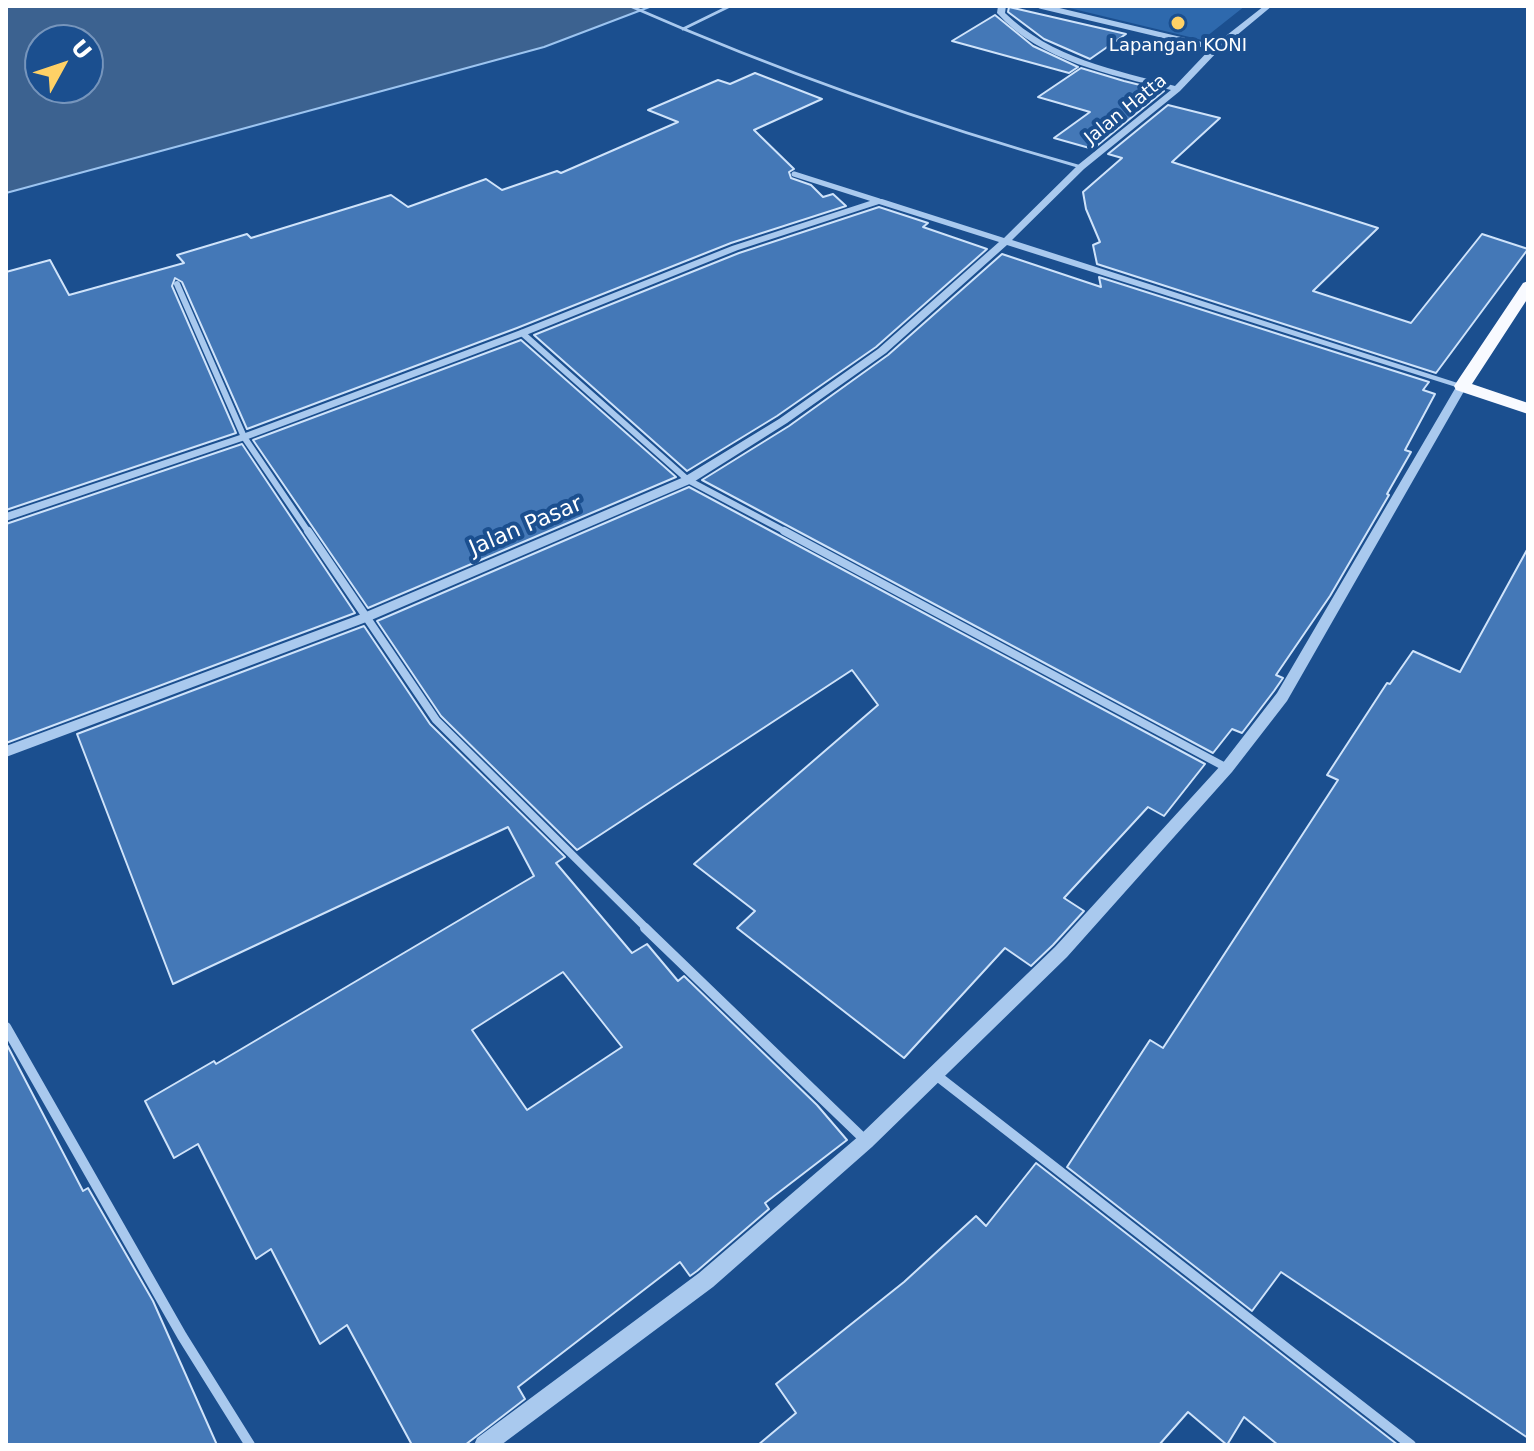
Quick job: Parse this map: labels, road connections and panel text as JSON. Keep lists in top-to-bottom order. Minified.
{"streets":{"street":["Jalan Hatta","Jalan Pasar"]},"crossings":[["Jalan Hatta","Jalan Pasar"]],"places":["Lapangan KONI"],"north":"top right"}
